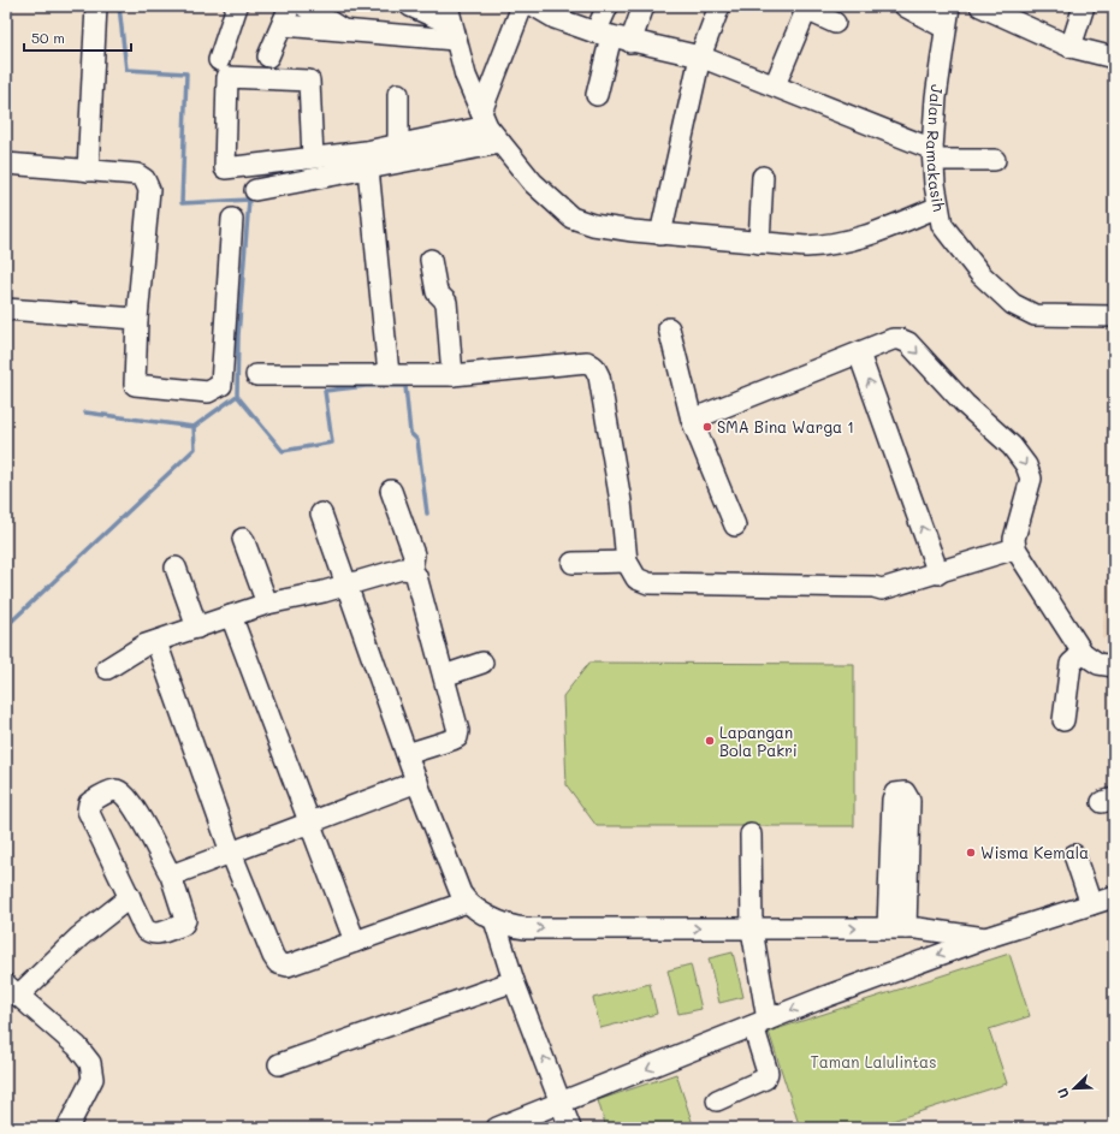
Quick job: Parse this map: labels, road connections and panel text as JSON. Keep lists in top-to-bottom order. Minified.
{"streets":{"street":["Jalan Ramakasih"]},"parks":["Taman Lalulintas"],"places":["SMA Bina Warga 1","Lapangan Bola Pakri","Wisma Kemala"],"scale_bar":"50 m","north":"bottom left"}
